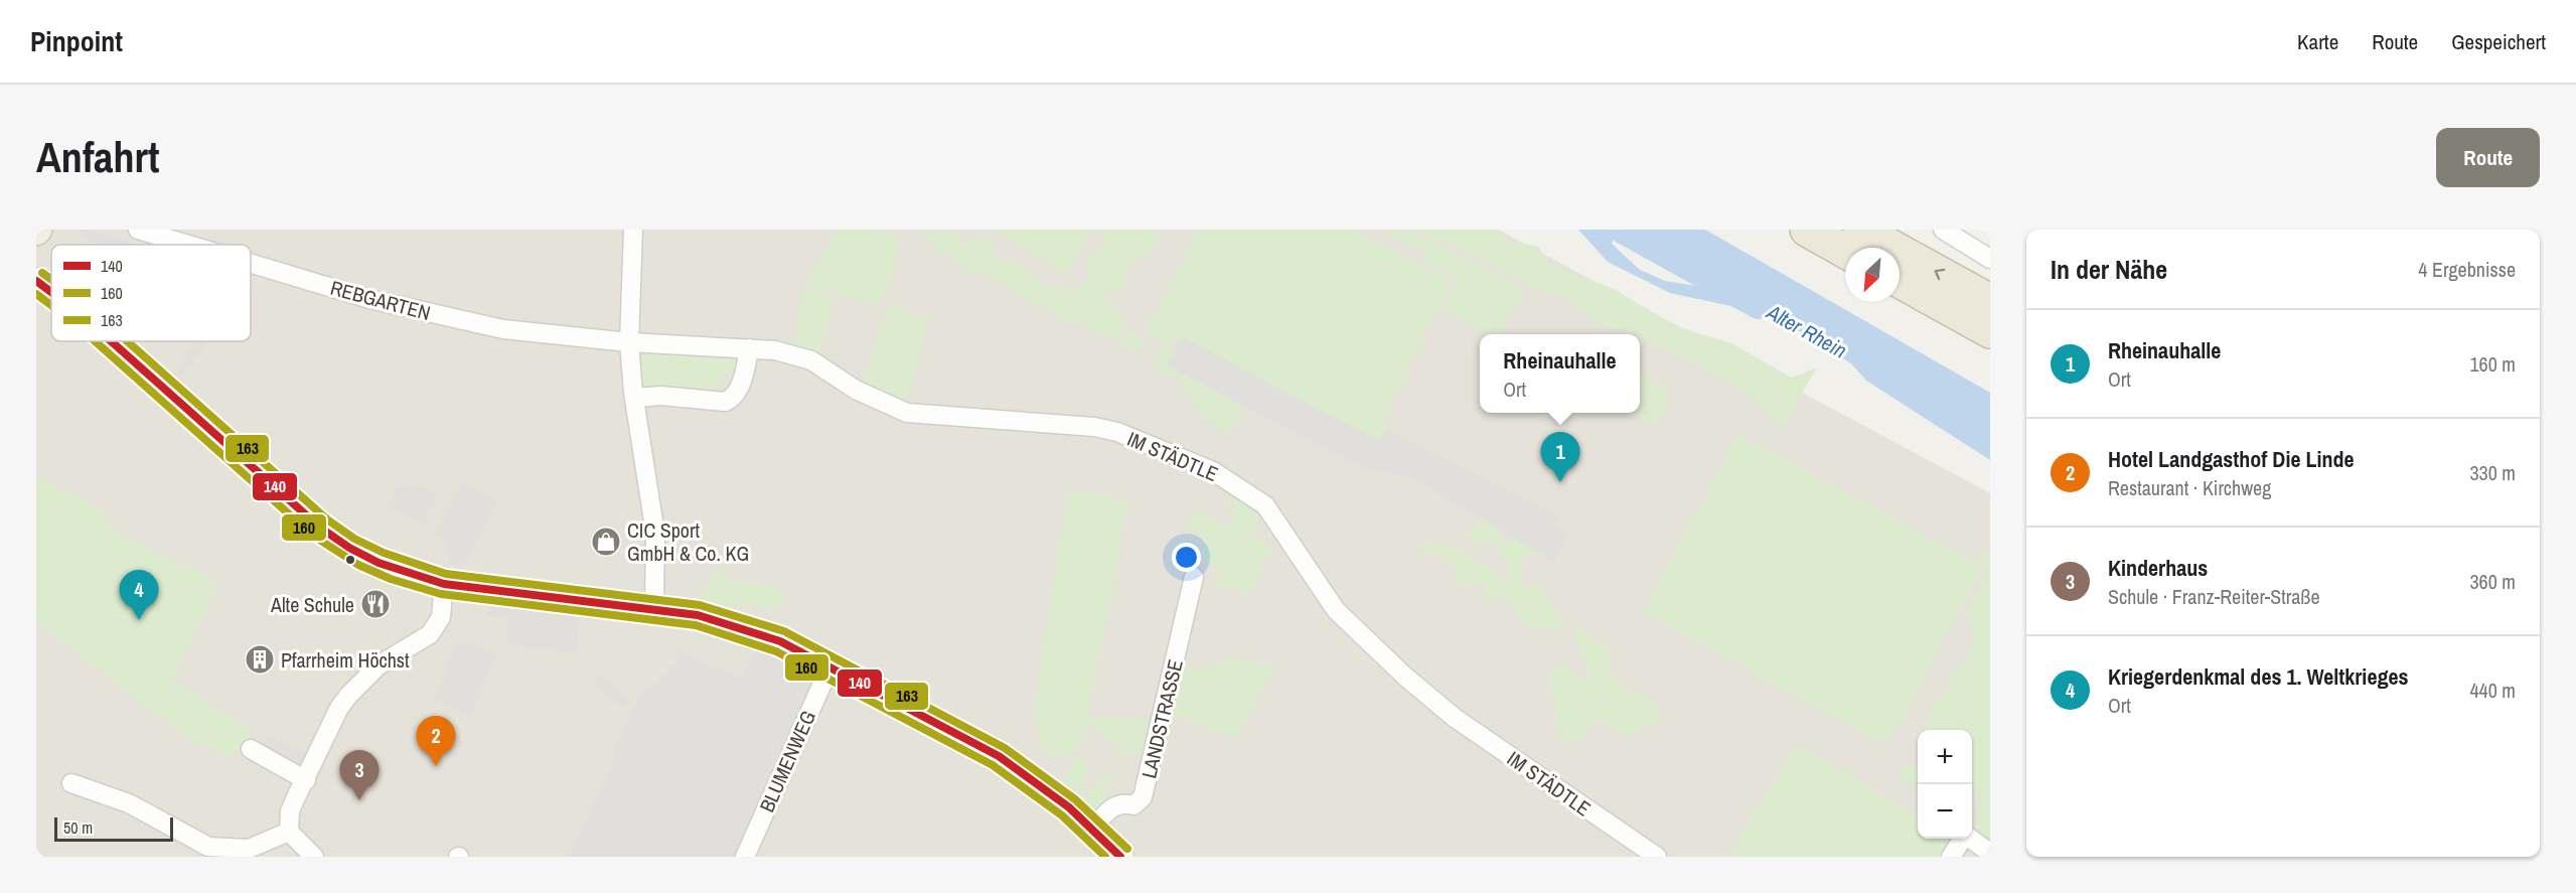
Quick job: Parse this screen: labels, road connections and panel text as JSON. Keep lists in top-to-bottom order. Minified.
{"streets":{"street":["REBGARTEN","IM STÄDTLE","LANDSTRASSE","BLUMENWEG"]},"crossings":[["REBGARTEN","IM STÄDTLE"]],"water":["Alter Rhein"],"places":{"shop":["CIC Sport GmbH & Co. KG"],"restaurant":["Alte Schule"],"building":["Pfarrheim Höchst"]},"lines":["transit line 163","transit line 140","transit line 160"],"legend":["140","160","163"],"scale_bar":"50 m","north":"bottom left","page":{"header":"Pinpoint","nav":["Karte","Route","Gespeichert"],"buttons":"Route","title":"Anfahrt","heading":["In der Nähe","4 Ergebnisse"],"list":[{"mark":"1","name":"Rheinauhalle","note":"Ort","value":"160 m"},{"mark":"2","name":"Hotel Landgasthof Die Linde","note":"Restaurant · Kirchweg","value":"330 m"},{"mark":"3","name":"Kinderhaus","note":"Schule · Franz-Reiter-Straße","value":"360 m"},{"mark":"4","name":"Kriegerdenkmal des 1. Weltkrieges","note":"Ort","value":"440 m"}],"popup":["Rheinauhalle","Ort"],"pins":["1","4","2","3"],"map_buttons":["+","−"],"scale":"50 m"}}
